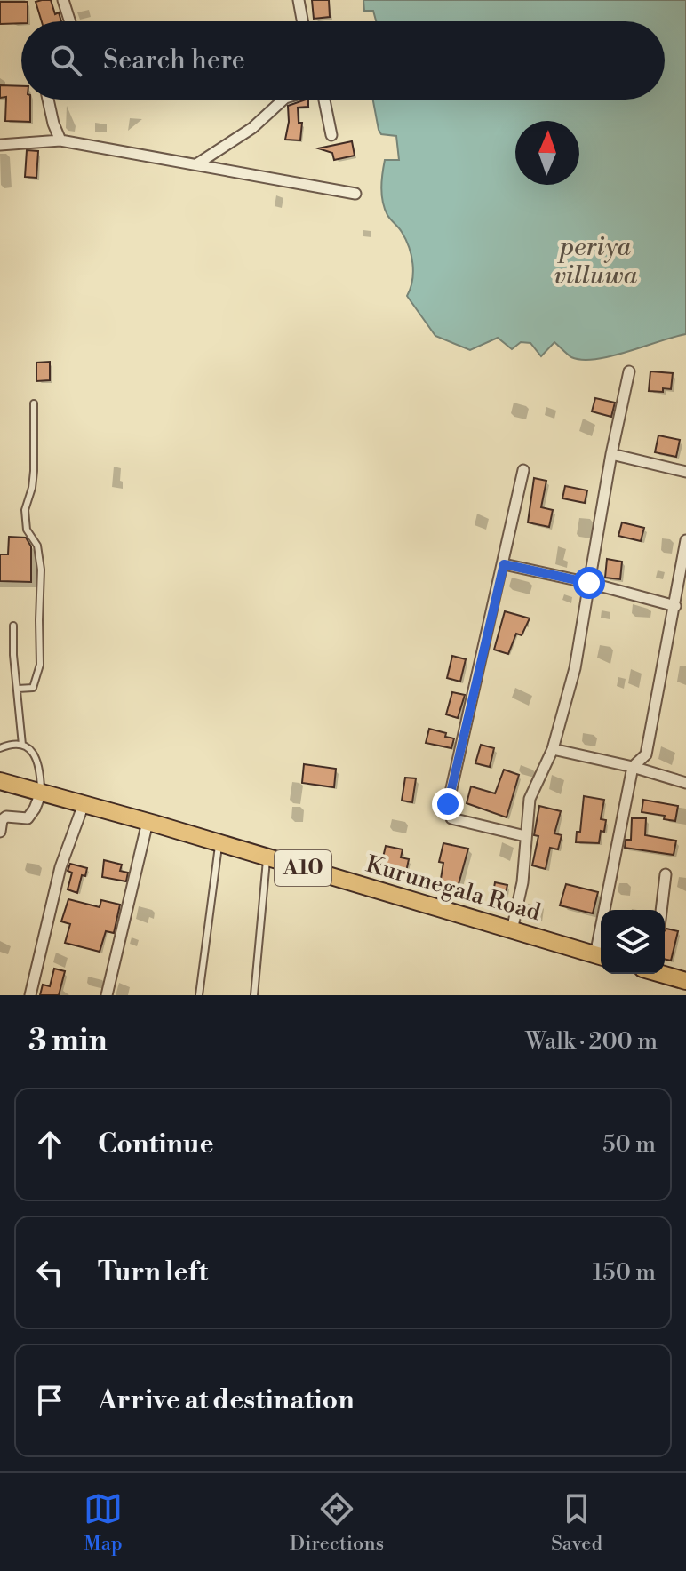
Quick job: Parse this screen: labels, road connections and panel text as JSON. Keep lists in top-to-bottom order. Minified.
{"streets":{"highway":["A10","Kurunegala Road"]},"water":["periya villuwa"],"north":"top","page":{"search":"Search here","heading":["3 min","Walk · 200 m"],"list":[["Continue","50 m"],["Turn left","150 m"],"Arrive at destination"],"nav":["Map","Directions","Saved"]}}
